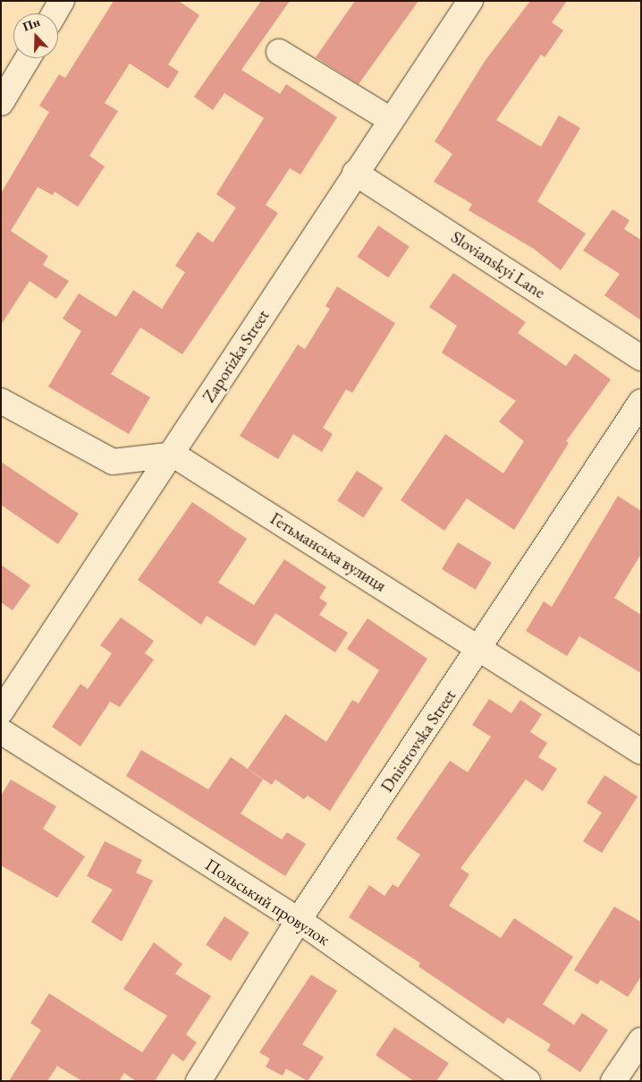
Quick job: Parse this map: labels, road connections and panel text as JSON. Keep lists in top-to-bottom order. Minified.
{"streets":{"street":["Slovianskyi Lane","Zaporizka Street","Гетьманська вулиця","Dnistrovska Street","Польський провулок"]},"crossings":[["Slovianskyi Lane","Zaporizka Street"],["Zaporizka Street","Гетьманська вулиця"],["Гетьманська вулиця","Dnistrovska Street"],["Dnistrovska Street","Польський провулок"]],"north":"top"}
